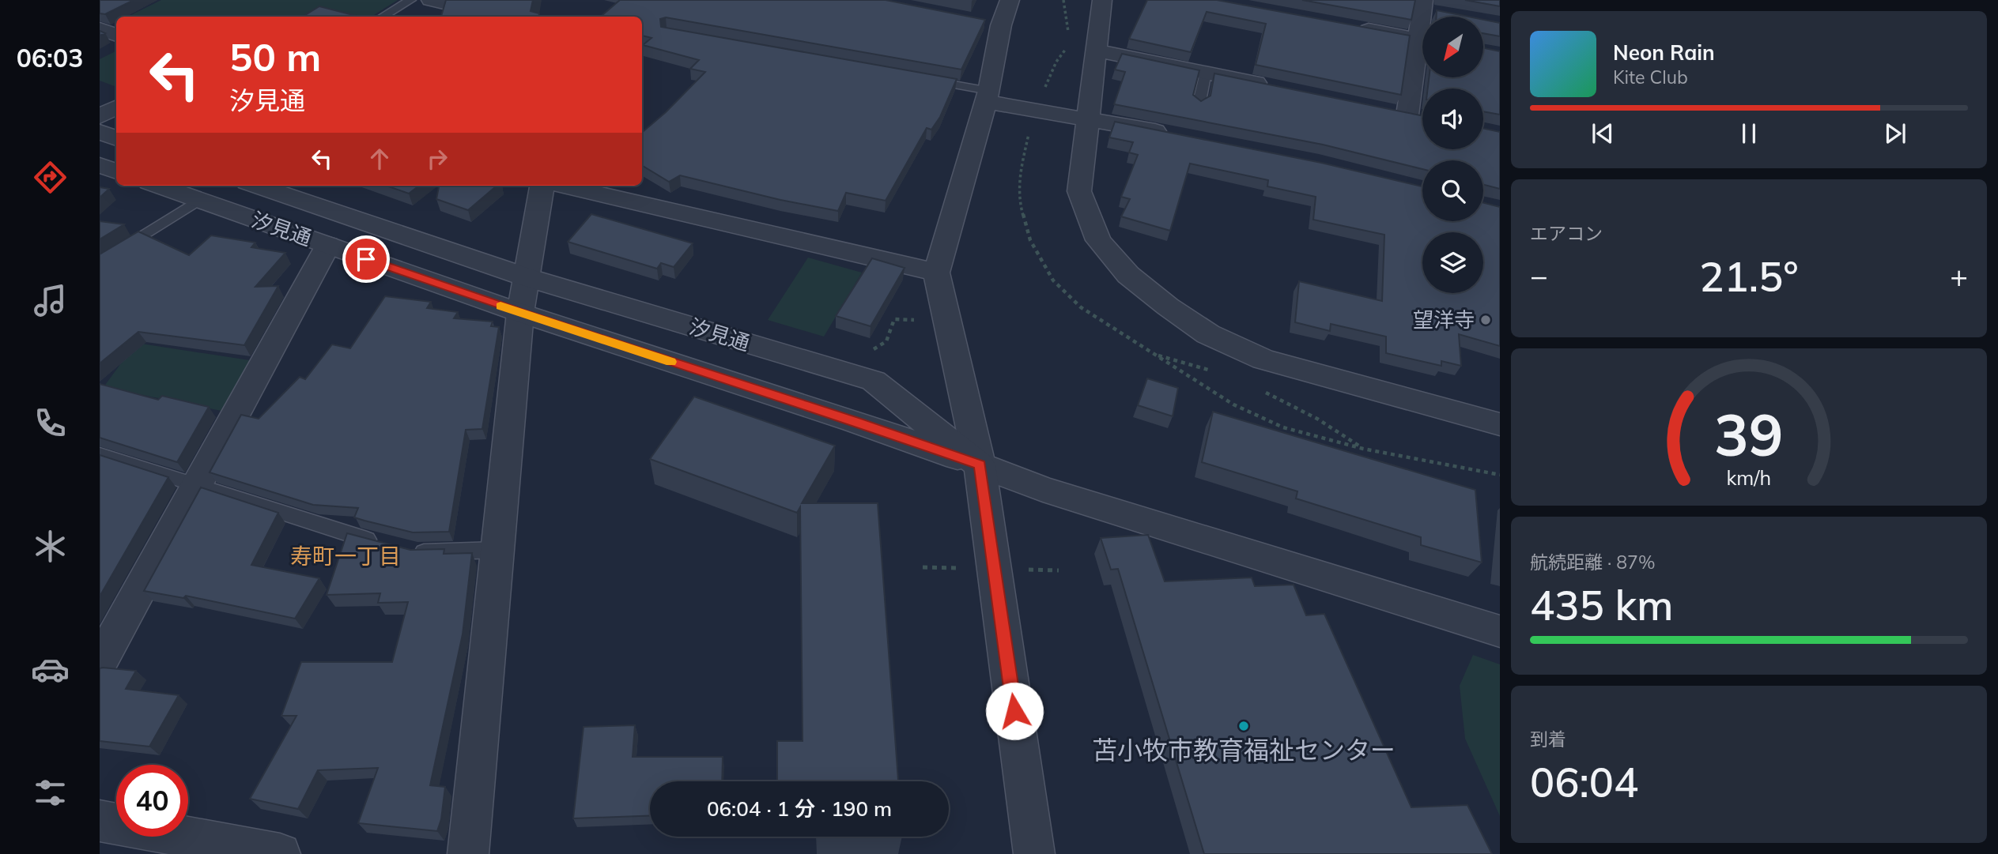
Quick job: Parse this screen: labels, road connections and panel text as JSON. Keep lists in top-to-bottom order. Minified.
{"streets":{"street":["汐見通"]},"districts":["寿町一丁目"],"places":["望洋寺","苫小牧市教育福祉センター"],"north":"bottom left","page":{"tabs":"06:03","turn":["50 m","汐見通"],"song":["Neon Rain","Kite Club"],"tile":["エアコン",["航続距離 · 87%","435 km"],["到着","06:04"]],"heat":["−","21.5°","+"],"limit":"40","trip":"06:04 · 1 分 · 190 m","gauge":["39","km/h"]}}
